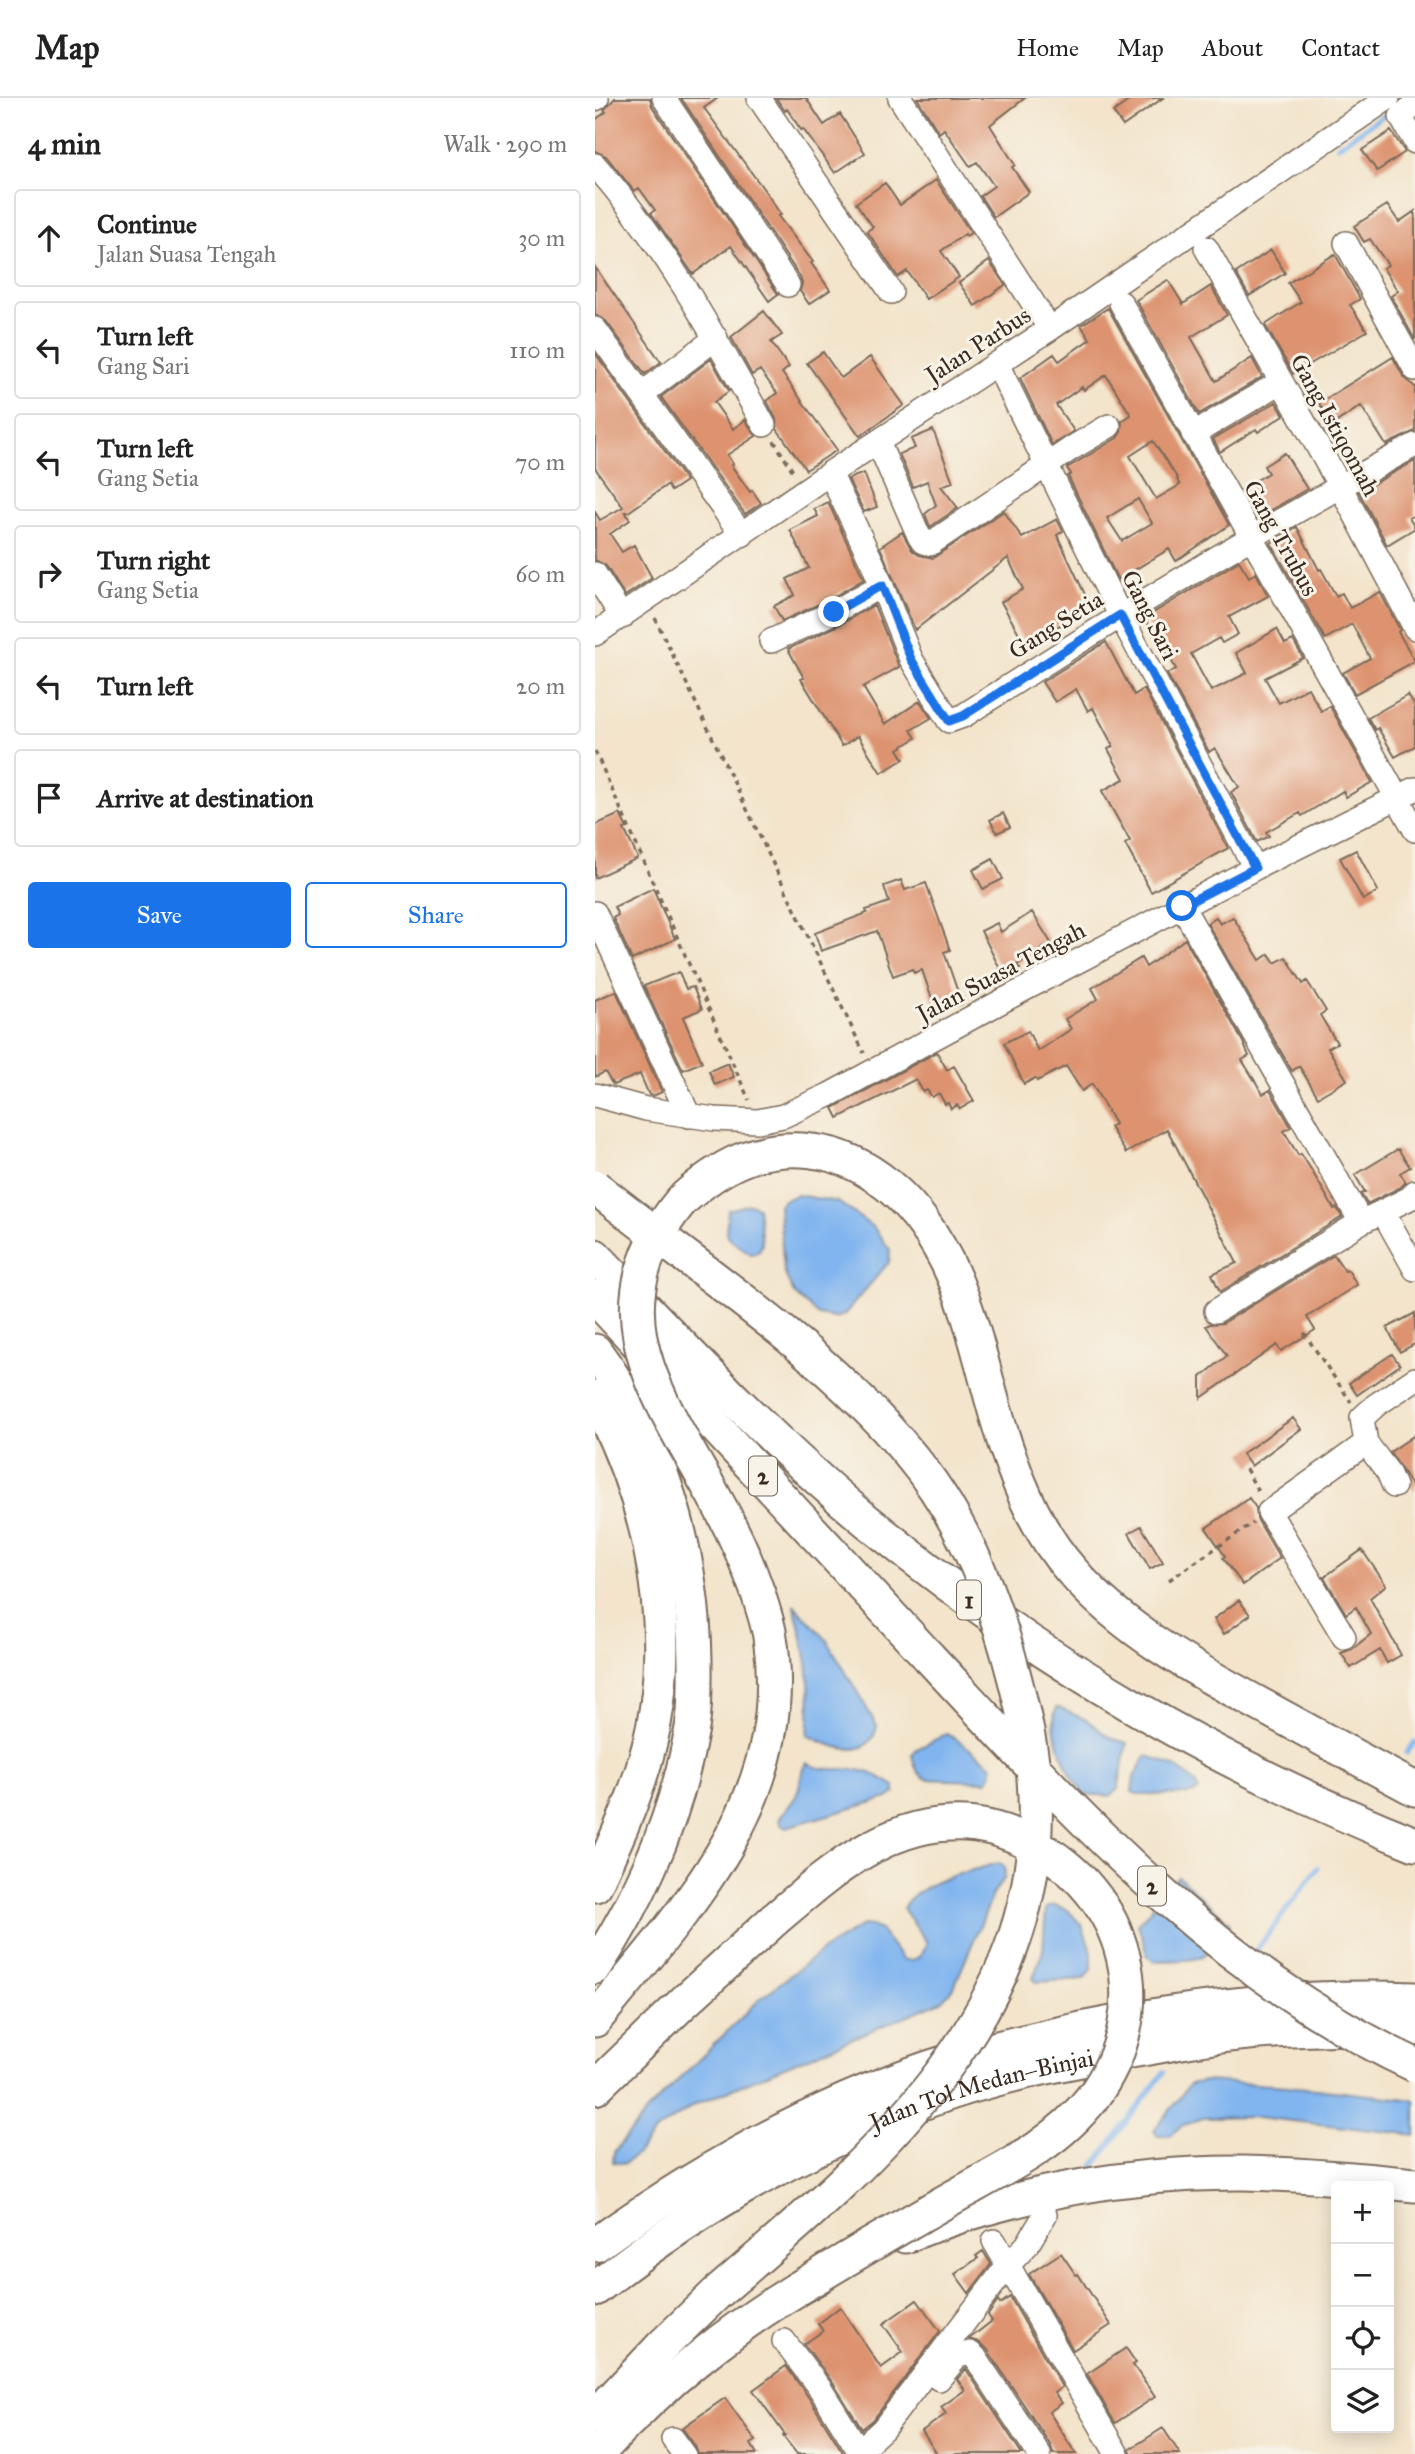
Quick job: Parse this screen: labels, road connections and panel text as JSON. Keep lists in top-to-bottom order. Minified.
{"streets":{"highway":["2","1","Jalan Tol Medan–Binjai"],"street":["Jalan Parbus","Gang Istiqomah","Gang Trubus","Gang Sari","Gang Setia","Jalan Suasa Tengah"]},"crossings":[["Jalan Parbus","Gang Sari"],["Jalan Parbus","Gang Setia"],["Gang Istiqomah","Gang Setia"],["Gang Trubus","Gang Setia"],["Gang Trubus","Jalan Suasa Tengah"],["Gang Sari","Gang Setia"],["Gang Sari","Jalan Suasa Tengah"]],"page":{"header":"Map","nav":["Home","Map","About","Contact"],"heading":["4 min","Walk · 290 m"],"list":[["Continue","Jalan Suasa Tengah","30 m"],["Turn left","Gang Sari","110 m"],["Turn left","Gang Setia","70 m"],["Turn right","Gang Setia","60 m"],["Turn left","20 m"],"Arrive at destination"],"buttons":["Save","Share"],"map_buttons":["+","−"]}}
